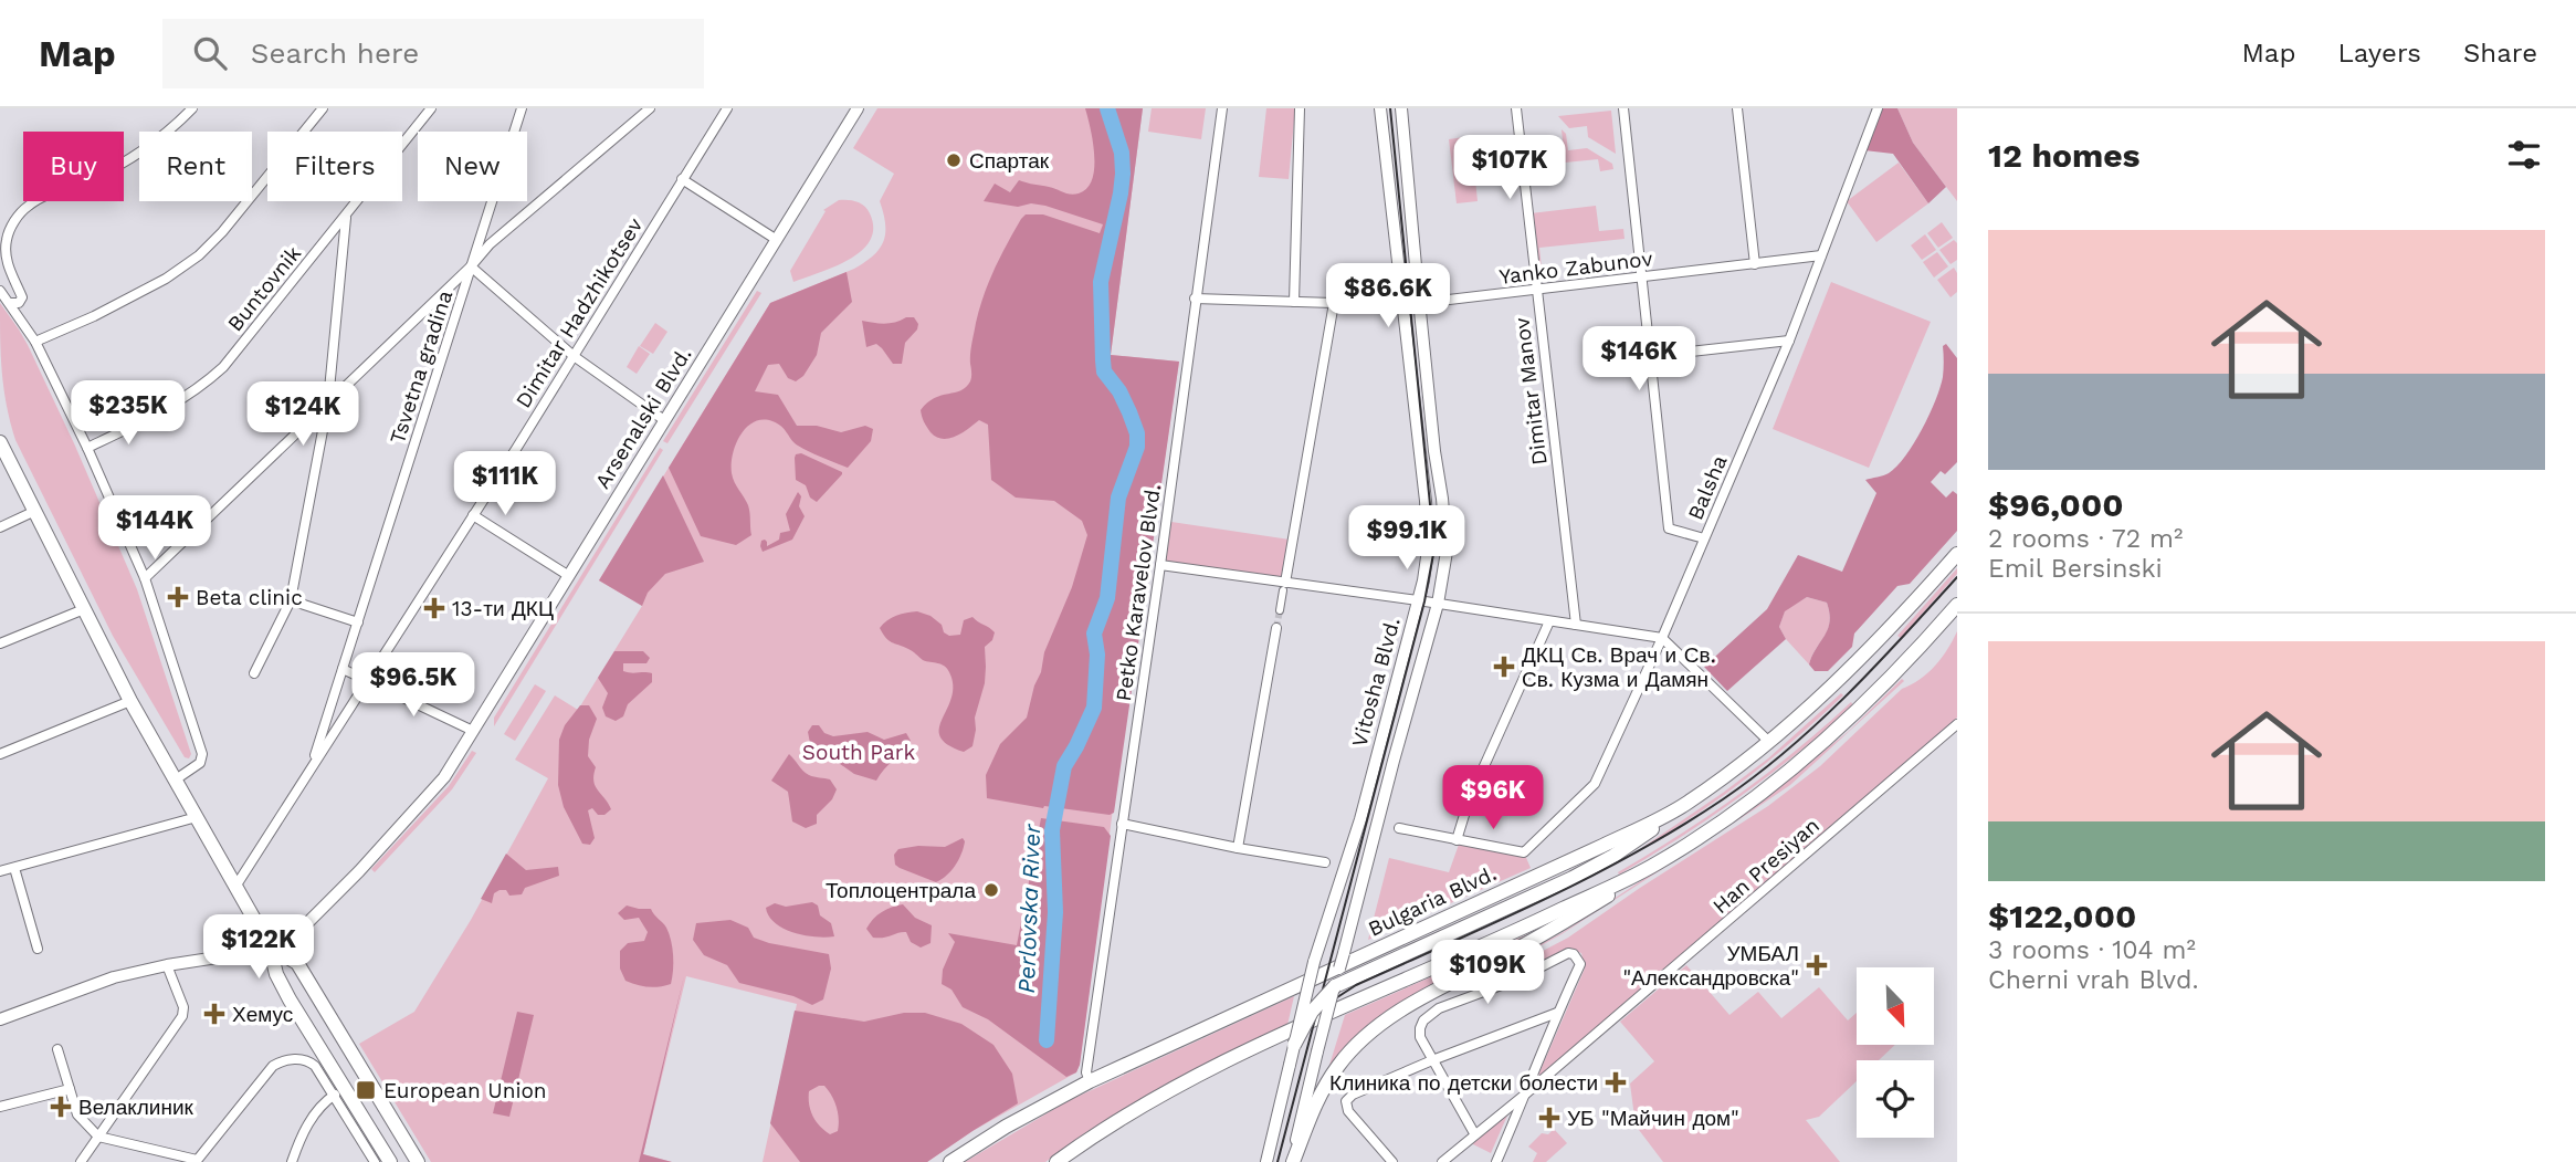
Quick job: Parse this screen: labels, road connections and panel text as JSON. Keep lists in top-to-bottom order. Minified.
{"streets":{"main road":["Bulgaria Blvd."],"street":["Yanko Zabunov","Buntovnik","Dimitar Hadzhikotsev","Tsvetna gradina","Dimitar Manov","Arsenalski Blvd.","Balsha","Petko Karavelov Blvd.","Vitosha Blvd.","Han Presiyan"]},"crossings":[["Yanko Zabunov","Dimitar Manov"],["Yanko Zabunov","Balsha"],["Yanko Zabunov","Petko Karavelov Blvd."],["Yanko Zabunov","Vitosha Blvd."],["Dimitar Hadzhikotsev","Tsvetna gradina"],["Petko Karavelov Blvd.","Bulgaria Blvd."]],"water":["Perlovska River"],"parks":["South Park"],"places":{"other":["Спартак","Топлоцентрала"],"health":["Beta clinic","13-ти ДКЦ","ДКЦ Св. Врач и Св. Св. Кузма и Дамян","УМБАЛ \"Александровска\"","Хемус","Клиника по детски болести","Велаклиник","УБ \"Майчин дом\""],"transit":["European Union"]},"north":"bottom right","page":{"header":"Map","search":"Search here","nav":["Map","Layers","Share"],"heading":"12 homes","chip":["Buy","Rent","Filters","New"],"price":["$107K","$86.6K","$146K","$235K","$124K","$111K","$144K","$99.1K","$96.5K","$96K","$122K","$109K"],"list":[{"name":"$96,000","note":"2 rooms · 72 m² · Emil Bersinski"},{"name":"$122,000","note":"3 rooms · 104 m² · Cherni vrah Blvd."}]}}
